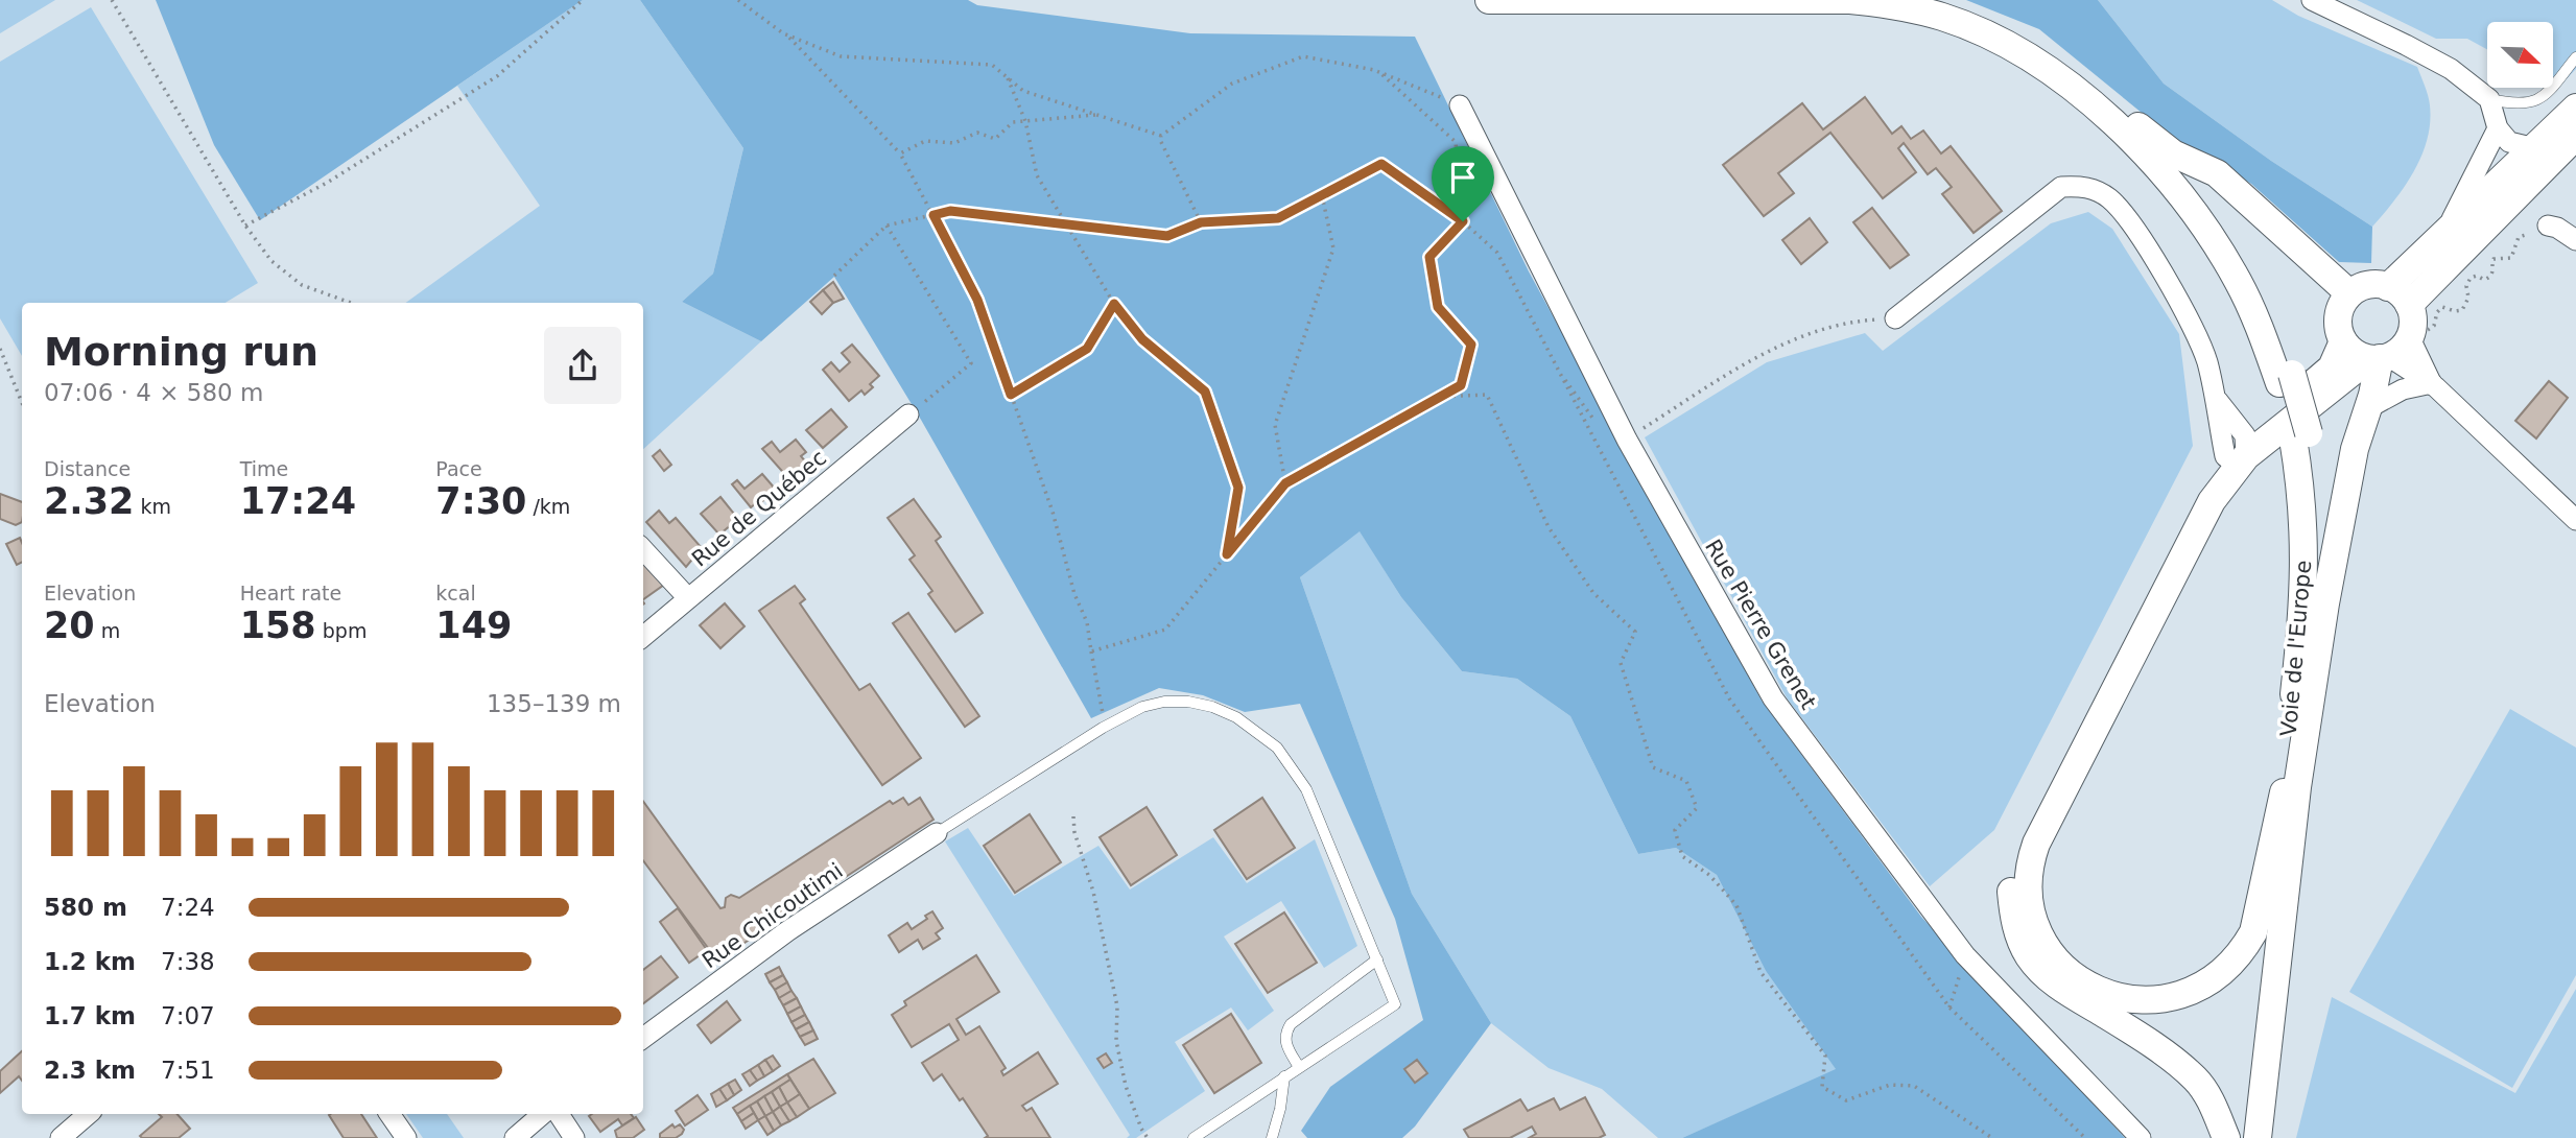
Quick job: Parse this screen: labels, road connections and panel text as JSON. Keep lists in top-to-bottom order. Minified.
{"streets":{"main road":["Voie de l'Europe"],"street":["Rue de Québec","Rue Pierre Grenet","Rue Chicoutimi"]},"north":"bottom right","page":{"heading":["Morning run","07:06 · 4 × 580 m"],"stats":[["Distance","2.32 km"],["Time","17:24"],["Pace","7:30 /km"],["Elevation","20 m"],["Heart rate","158 bpm"],["kcal","149"]],"chart":["Elevation","135–139 m"],"list":[{"name":"580 m","note":"7:24"},{"name":"1.2 km","note":"7:38"},{"name":"1.7 km","note":"7:07"},{"name":"2.3 km","note":"7:51"}]}}
